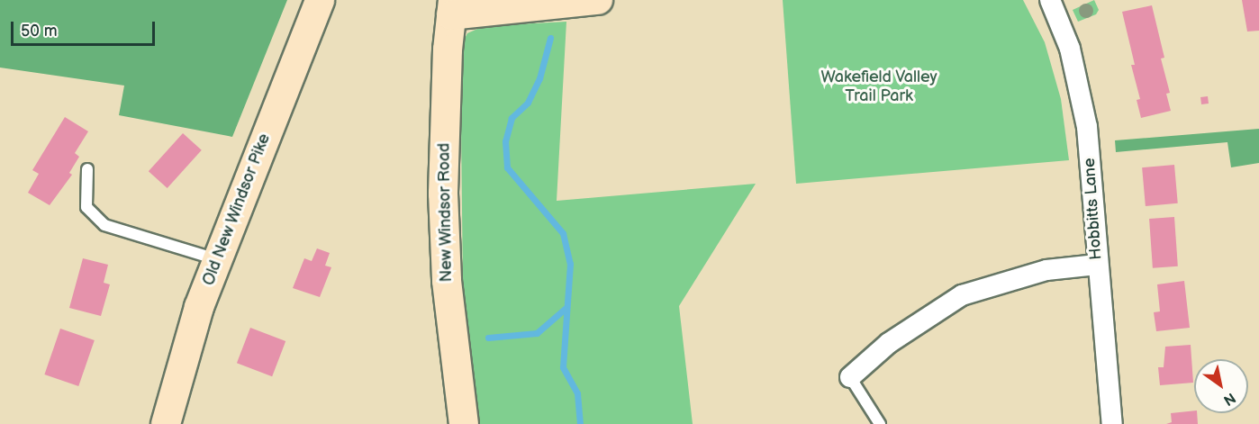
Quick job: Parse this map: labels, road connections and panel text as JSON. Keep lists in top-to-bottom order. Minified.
{"streets":{"street":["Hobbitts Lane","Old New Windsor Pike","New Windsor Road"]},"parks":["Wakefield Valley Trail Park"],"scale_bar":"50 m","north":"bottom right"}
